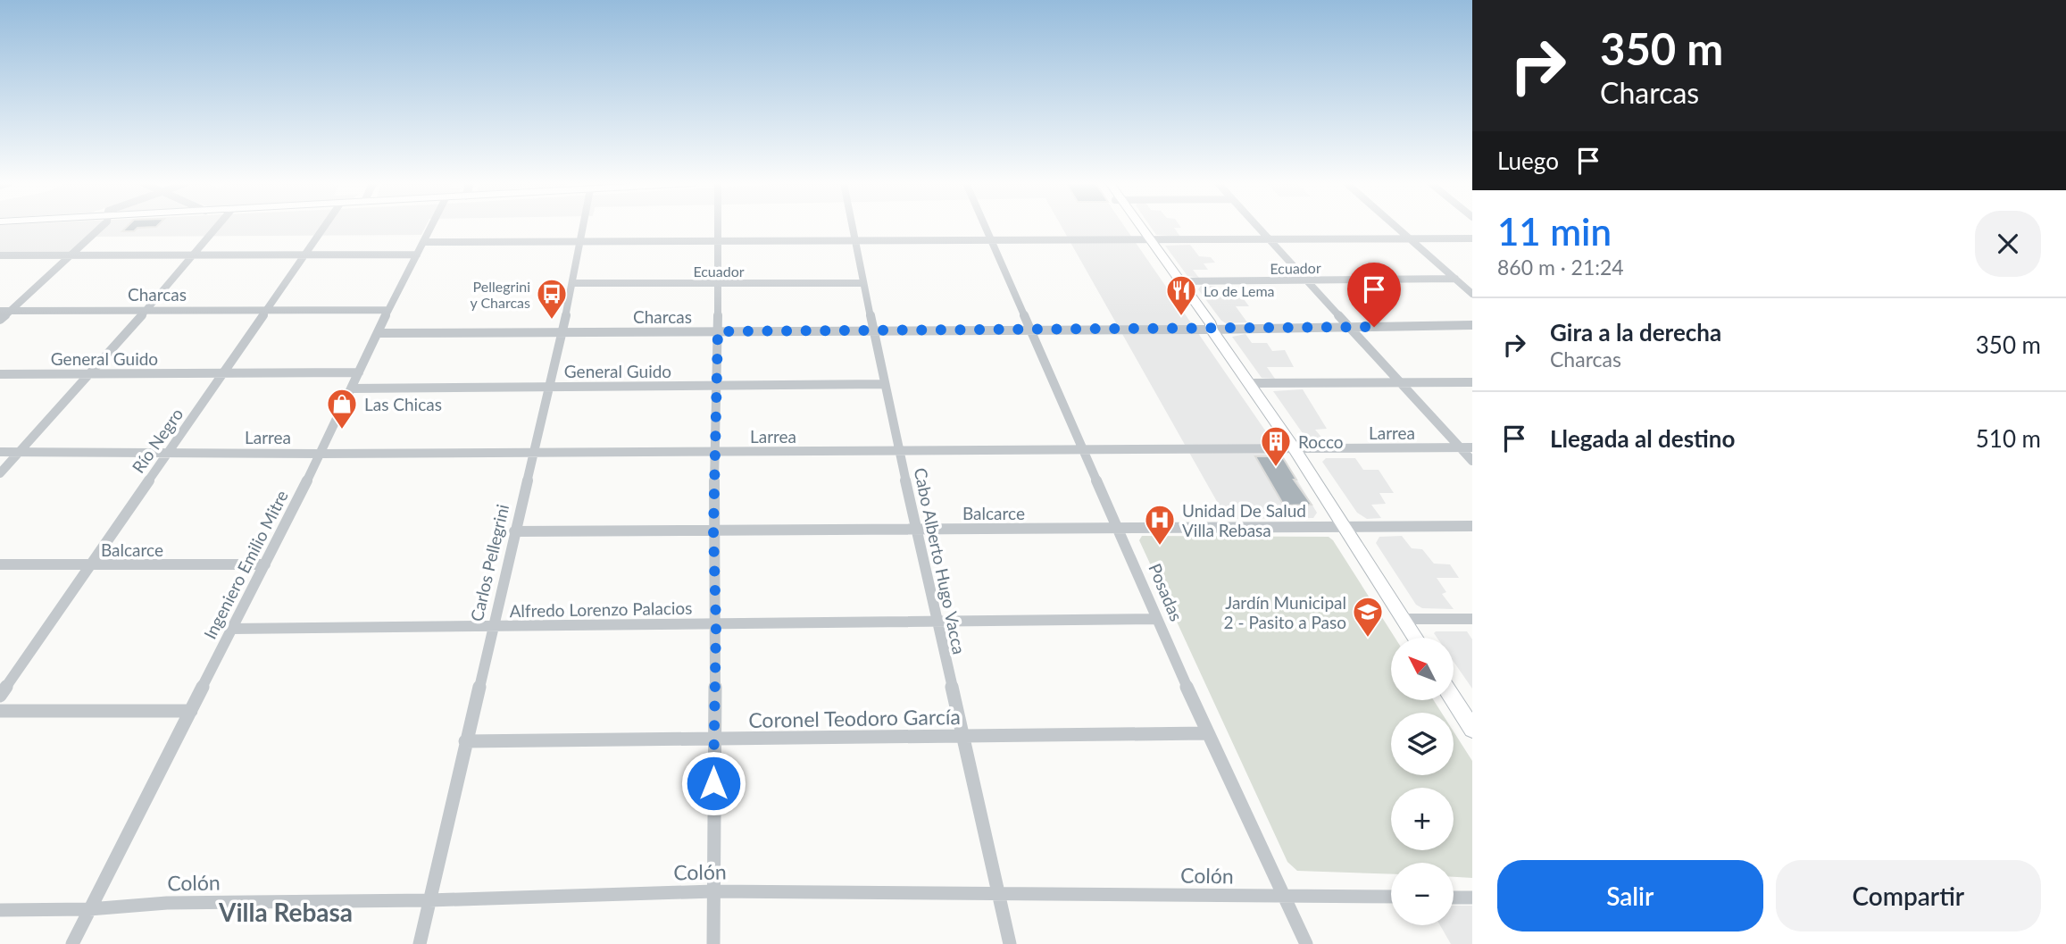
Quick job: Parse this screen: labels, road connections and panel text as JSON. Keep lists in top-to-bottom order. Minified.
{"streets":{"street":["Ecuador","Charcas","General Guido","Larrea","Río Negro","Balcarce","Cabo Alberto Hugo Vacca","Carlos Pellegrini","Ingeniero Emilio Mitre","Posadas","Alfredo Lorenzo Palacios","Coronel Teodoro García","Colón"]},"crossings":[["Ecuador","Cabo Alberto Hugo Vacca"],["Ecuador","Carlos Pellegrini"],["Charcas","Río Negro"],["Charcas","Cabo Alberto Hugo Vacca"],["Charcas","Carlos Pellegrini"],["Charcas","Ingeniero Emilio Mitre"],["Charcas","Posadas"],["General Guido","Río Negro"],["General Guido","Cabo Alberto Hugo Vacca"],["General Guido","Carlos Pellegrini"],["General Guido","Ingeniero Emilio Mitre"],["Larrea","Río Negro"],["Larrea","Cabo Alberto Hugo Vacca"],["Larrea","Carlos Pellegrini"],["Larrea","Ingeniero Emilio Mitre"],["Larrea","Posadas"],["Río Negro","Balcarce"],["Balcarce","Cabo Alberto Hugo Vacca"],["Balcarce","Carlos Pellegrini"],["Balcarce","Ingeniero Emilio Mitre"],["Balcarce","Posadas"],["Cabo Alberto Hugo Vacca","Alfredo Lorenzo Palacios"],["Cabo Alberto Hugo Vacca","Coronel Teodoro García"],["Cabo Alberto Hugo Vacca","Colón"],["Carlos Pellegrini","Alfredo Lorenzo Palacios"],["Carlos Pellegrini","Coronel Teodoro García"],["Carlos Pellegrini","Colón"],["Ingeniero Emilio Mitre","Alfredo Lorenzo Palacios"],["Ingeniero Emilio Mitre","Colón"],["Posadas","Alfredo Lorenzo Palacios"],["Posadas","Coronel Teodoro García"],["Posadas","Colón"]],"districts":["Villa Rebasa"],"places":{"restaurant":["Lo de Lema"],"bus stop":["Pellegrini y Charcas"],"shop":["Las Chicas"],"building":["Rocco"],"hospital":["Unidad De Salud Villa Rebasa"],"school or university":["Jardín Municipal 2 - Pasito a Paso"]},"north":"top left","page":{"turn":["350 m","Charcas"],"then":"Luego","heading":["11 min","860 m · 21:24"],"list":[{"name":"Gira a la derecha","note":"Charcas","value":"350 m"},{"name":"Llegada al destino","value":"510 m"}],"map_buttons":["+","−"],"buttons":["Salir","Compartir"]}}
